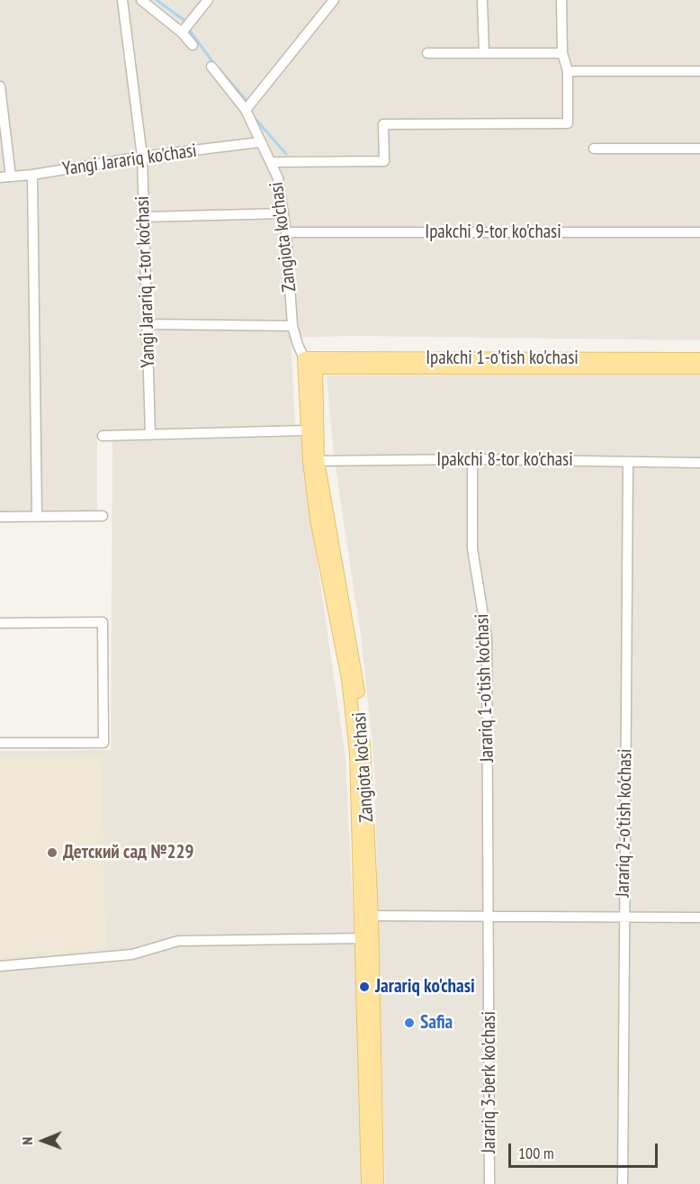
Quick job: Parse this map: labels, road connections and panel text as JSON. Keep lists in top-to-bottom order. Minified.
{"streets":{"main road":["Zangiota ko'chasi","Ipakchi 1-o'tish ko'chasi"],"street":["Yangi Jarariq ko'chasi","Ipakchi 9-tor ko'chasi","Yangi Jarariq 1-tor ko'chasi","Ipakchi 8-tor ko'chasi","Jarariq 1-o'tish ko'chasi","Jarariq 2-o'tish ko'chasi","Jarariq 3-berk ko'chasi"]},"crossings":[["Yangi Jarariq ko'chasi","Zangiota ko'chasi"],["Yangi Jarariq ko'chasi","Yangi Jarariq 1-tor ko'chasi"],["Ipakchi 9-tor ko'chasi","Zangiota ko'chasi"],["Zangiota ko'chasi","Ipakchi 1-o'tish ko'chasi"],["Zangiota ko'chasi","Ipakchi 8-tor ko'chasi"],["Ipakchi 8-tor ko'chasi","Jarariq 1-o'tish ko'chasi"],["Ipakchi 8-tor ko'chasi","Jarariq 2-o'tish ko'chasi"],["Jarariq 1-o'tish ko'chasi","Jarariq 3-berk ko'chasi"]],"places":["Детский сад №229","Jarariq ko'chasi","Safia"],"scale_bar":"100 m","north":"left"}
